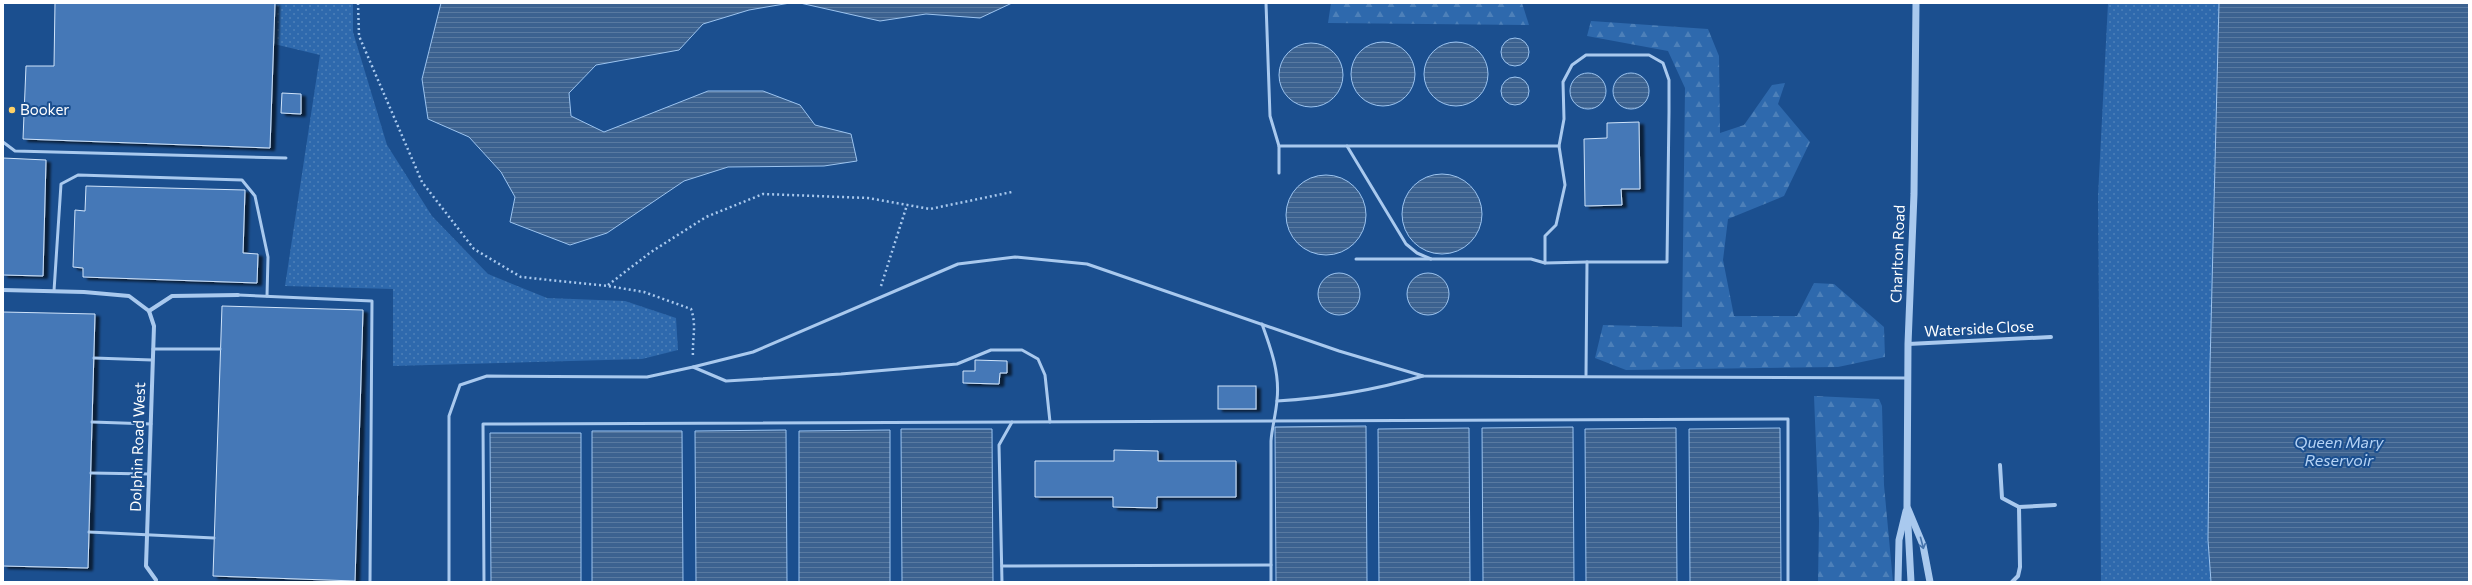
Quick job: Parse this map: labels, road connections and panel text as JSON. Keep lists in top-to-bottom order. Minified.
{"streets":{"street":["Charlton Road","Waterside Close","Dolphin Road West"]},"crossings":[["Charlton Road","Waterside Close"]],"water":["Queen Mary Reservoir"],"places":["Booker"]}
